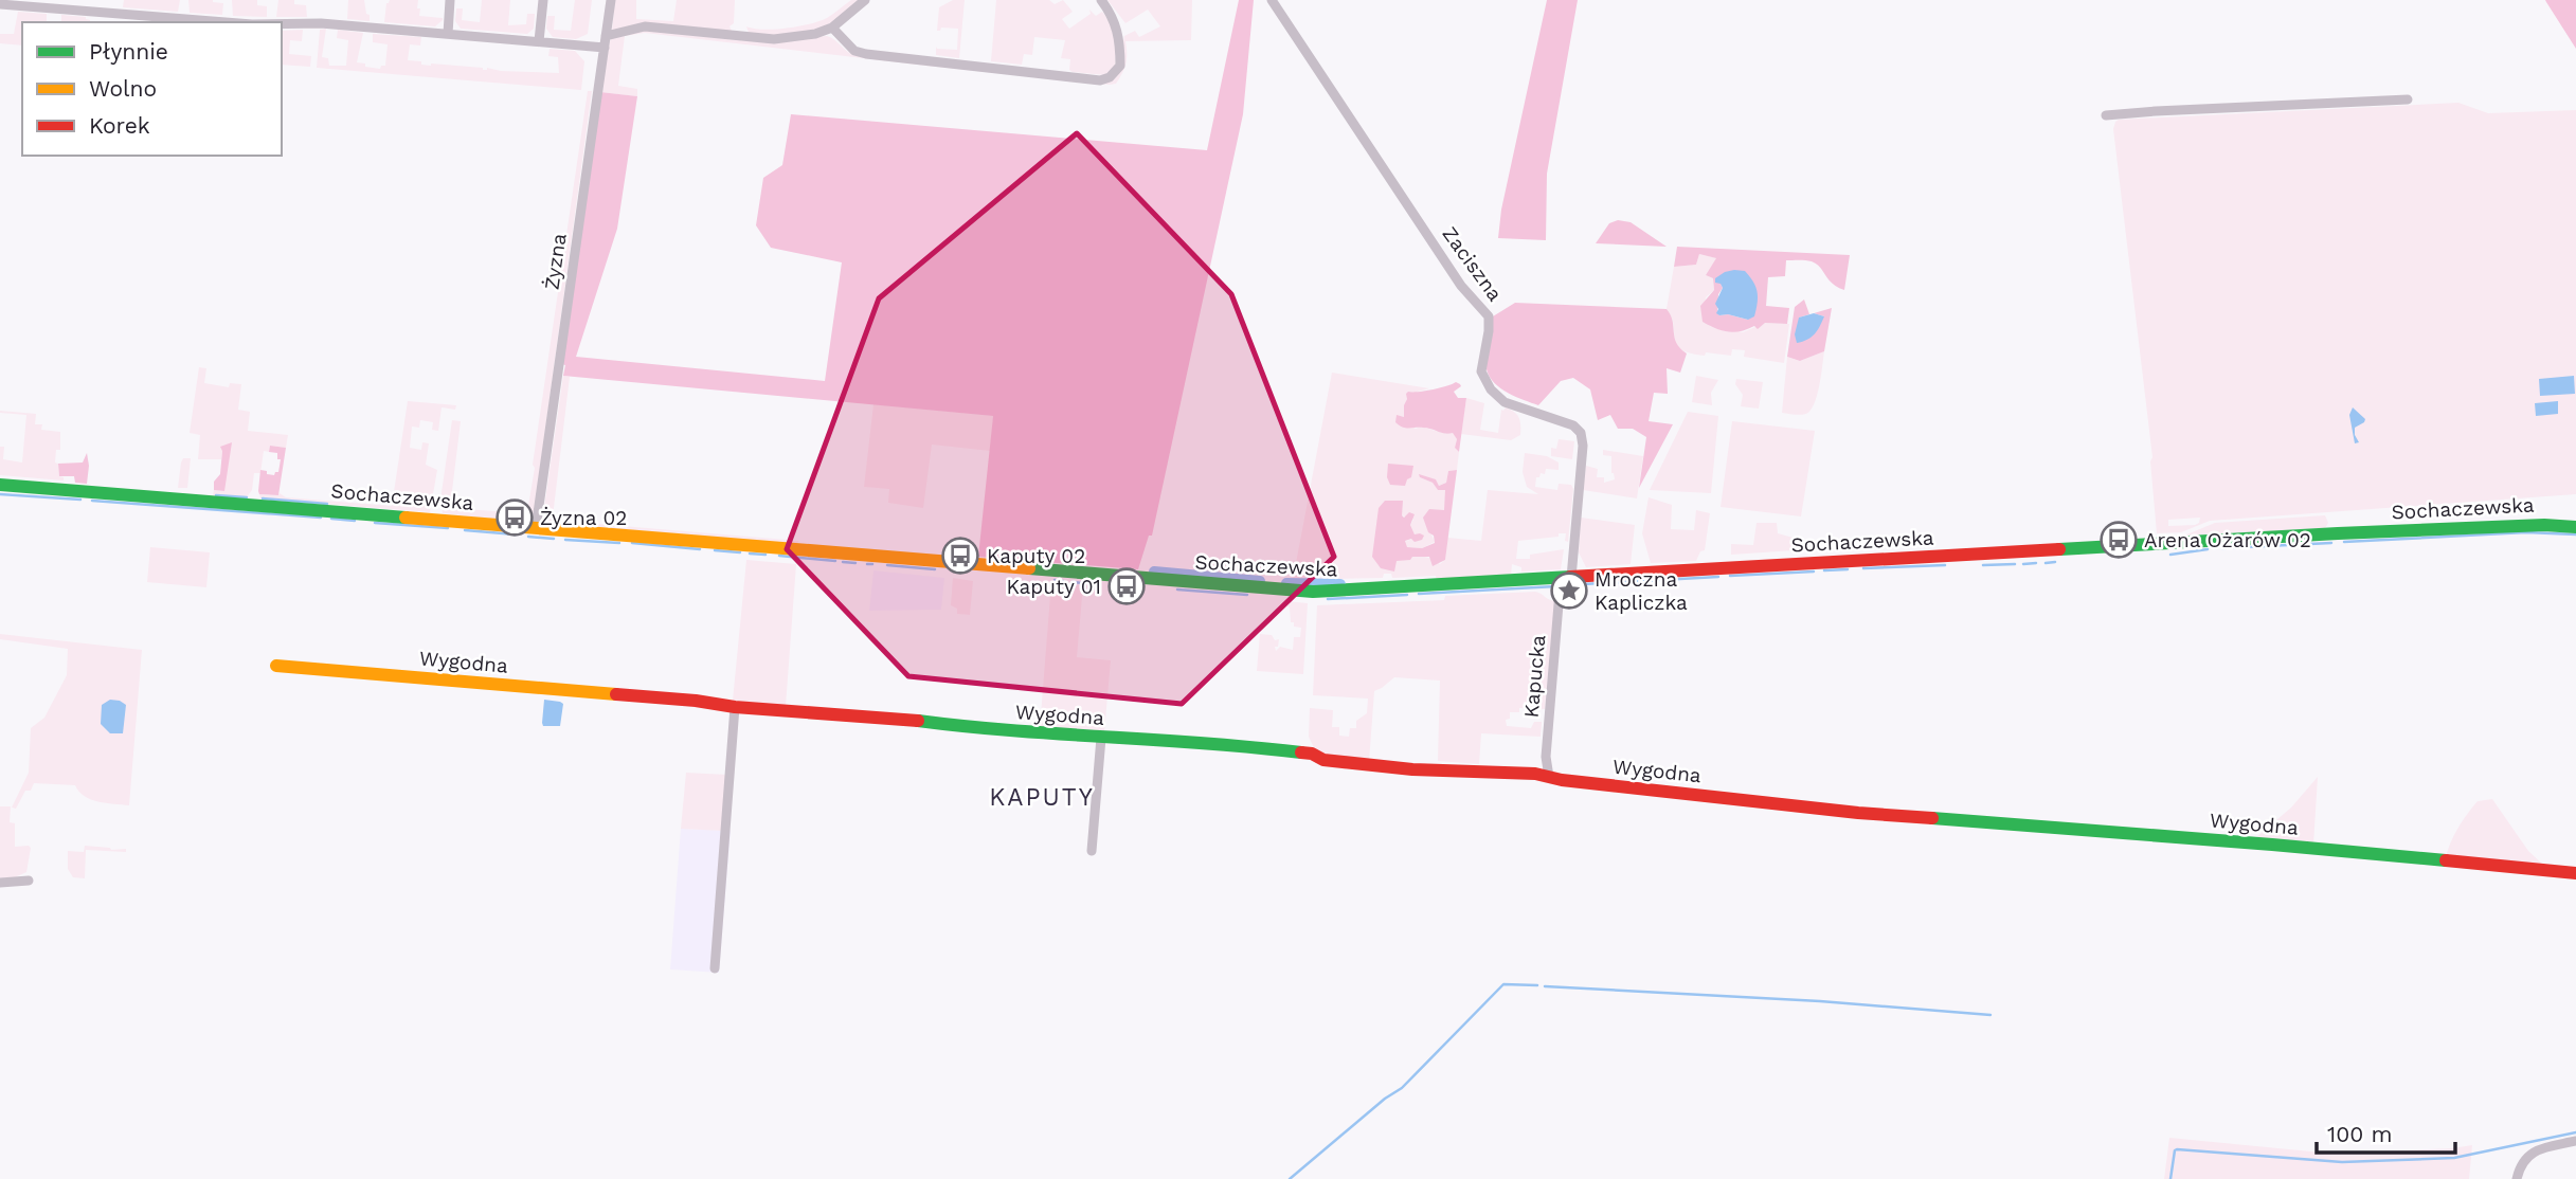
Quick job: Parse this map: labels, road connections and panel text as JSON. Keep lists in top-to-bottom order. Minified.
{"streets":{"street":["Żyzna","Zaciszna","Sochaczewska","Wygodna","Kapucka"]},"crossings":[["Żyzna","Sochaczewska"],["Zaciszna","Sochaczewska"],["Zaciszna","Kapucka"],["Sochaczewska","Kapucka"],["Wygodna","Kapucka"]],"districts":["KAPUTY"],"places":{"bus stop":["Żyzna 02","Arena Ożarów 02","Kaputy 02","Kaputy 01"],"place":["Mroczna Kapliczka"]},"legend":["Płynnie","Wolno","Korek"],"scale_bar":"100 m"}
